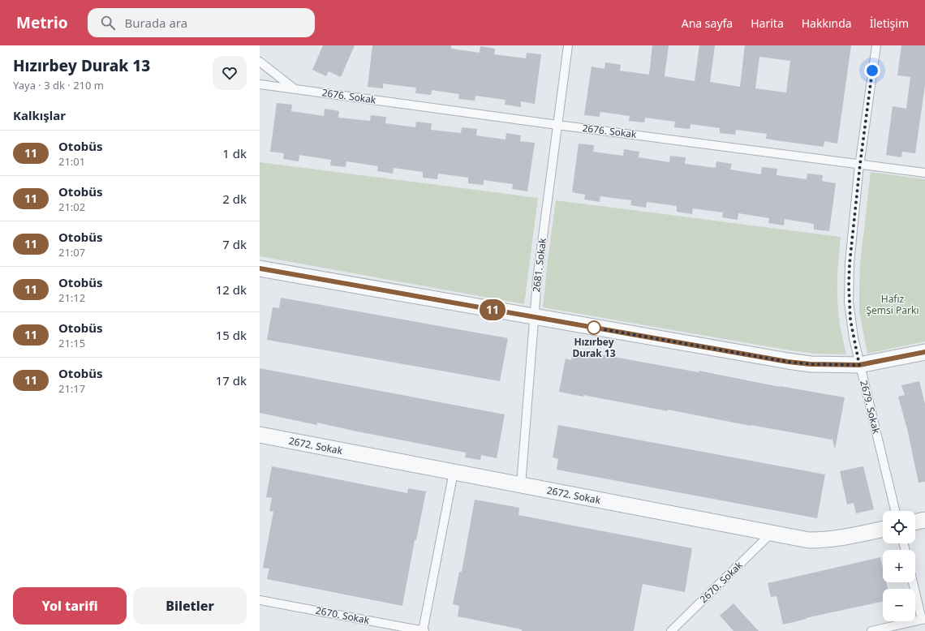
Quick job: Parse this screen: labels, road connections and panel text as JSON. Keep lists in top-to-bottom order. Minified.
{"streets":{"street":["2672. Sokak"],"lane":["2676. Sokak","2681. Sokak","2679. Sokak","2670. Sokak"]},"crossings":[["2676. Sokak","2681. Sokak"],["2676. Sokak","2679. Sokak"],["2681. Sokak","2672. Sokak"],["2672. Sokak","2670. Sokak"]],"parks":["Hafız Şemsi Parkı"],"places":["Hızırbey Durak 13"],"lines":["bus line 11"],"page":{"header":"Metrio","search":"Burada ara","nav":["Ana sayfa","Harita","Hakkında","İletişim"],"heading":[["Hızırbey Durak 13","Yaya · 3 dk · 210 m"],"Kalkışlar"],"on_map":"11","list":[{"mark":"11","name":"Otobüs","note":"21:01","value":"1 dk"},{"mark":"11","name":"Otobüs","note":"21:02","value":"2 dk"},{"mark":"11","name":"Otobüs","note":"21:07","value":"7 dk"},{"mark":"11","name":"Otobüs","note":"21:12","value":"12 dk"},{"mark":"11","name":"Otobüs","note":"21:15","value":"15 dk"},{"mark":"11","name":"Otobüs","note":"21:17","value":"17 dk"}],"map_buttons":["+","−"],"buttons":["Yol tarifi","Biletler"]}}
